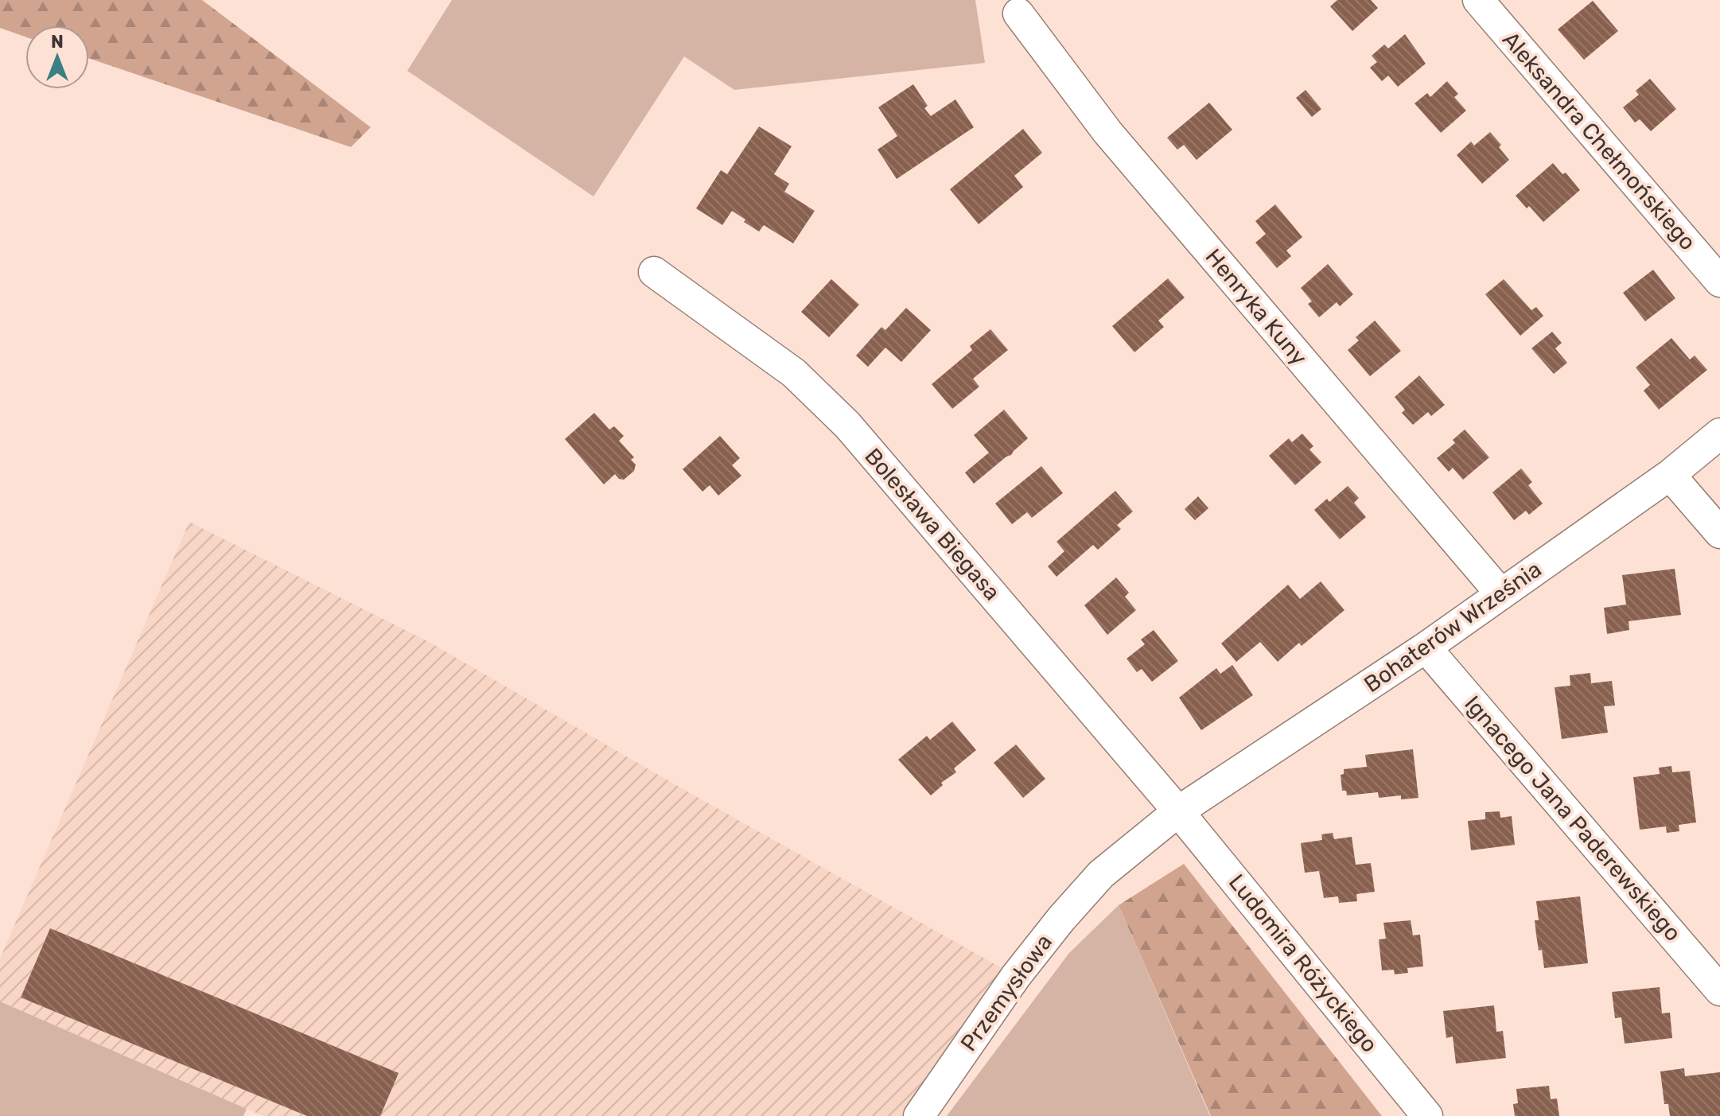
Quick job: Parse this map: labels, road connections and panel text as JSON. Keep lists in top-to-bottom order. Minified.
{"streets":{"street":["Aleksandra Chełmońskiego","Henryka Kuny","Bolesława Biegasa","Bohaterów Września","Ignacego Jana Paderewskiego","Ludomira Różyckiego","Przemysłowa"]},"crossings":[["Henryka Kuny","Bohaterów Września"],["Bolesława Biegasa","Bohaterów Września"],["Bolesława Biegasa","Ludomira Różyckiego"],["Bohaterów Września","Ignacego Jana Paderewskiego"],["Bohaterów Września","Ludomira Różyckiego"],["Bohaterów Września","Przemysłowa"]],"north":"top"}
